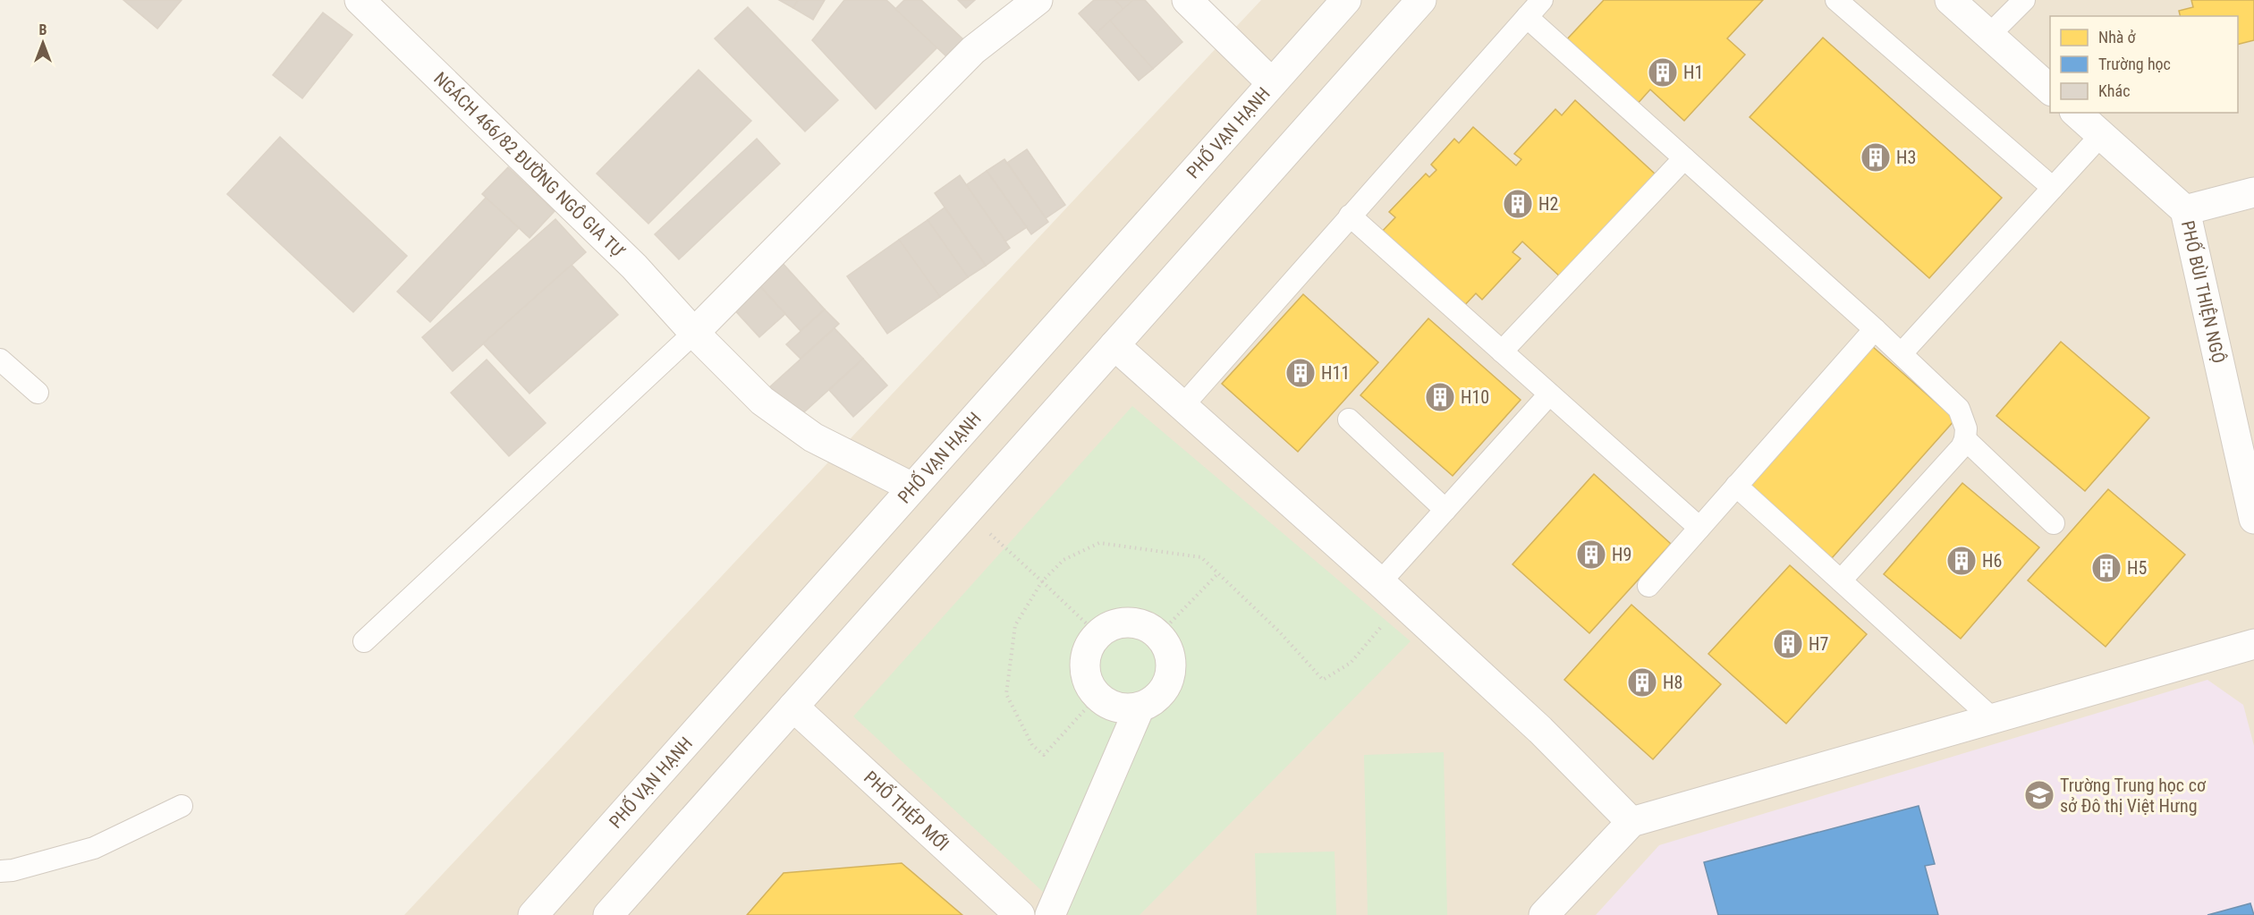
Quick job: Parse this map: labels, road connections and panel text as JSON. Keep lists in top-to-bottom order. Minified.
{"streets":{"street":["PHỐ VẠN HẠNH","NGÁCH 466/82 ĐƯỜNG NGÔ GIA TỰ","PHỐ BÙI THIỆN NGỘ","PHỐ THÉP MỚI"]},"crossings":[["PHỐ VẠN HẠNH","NGÁCH 466/82 ĐƯỜNG NGÔ GIA TỰ"]],"places":{"building":["H1","H3","H2","H11","H10","H9","H6","H5","H7","H8"],"school or university":["Trường Trung học cơ sở Đô thị Việt Hưng"]},"legend":["Nhà ở","Trường học","Khác"],"north":"top"}
